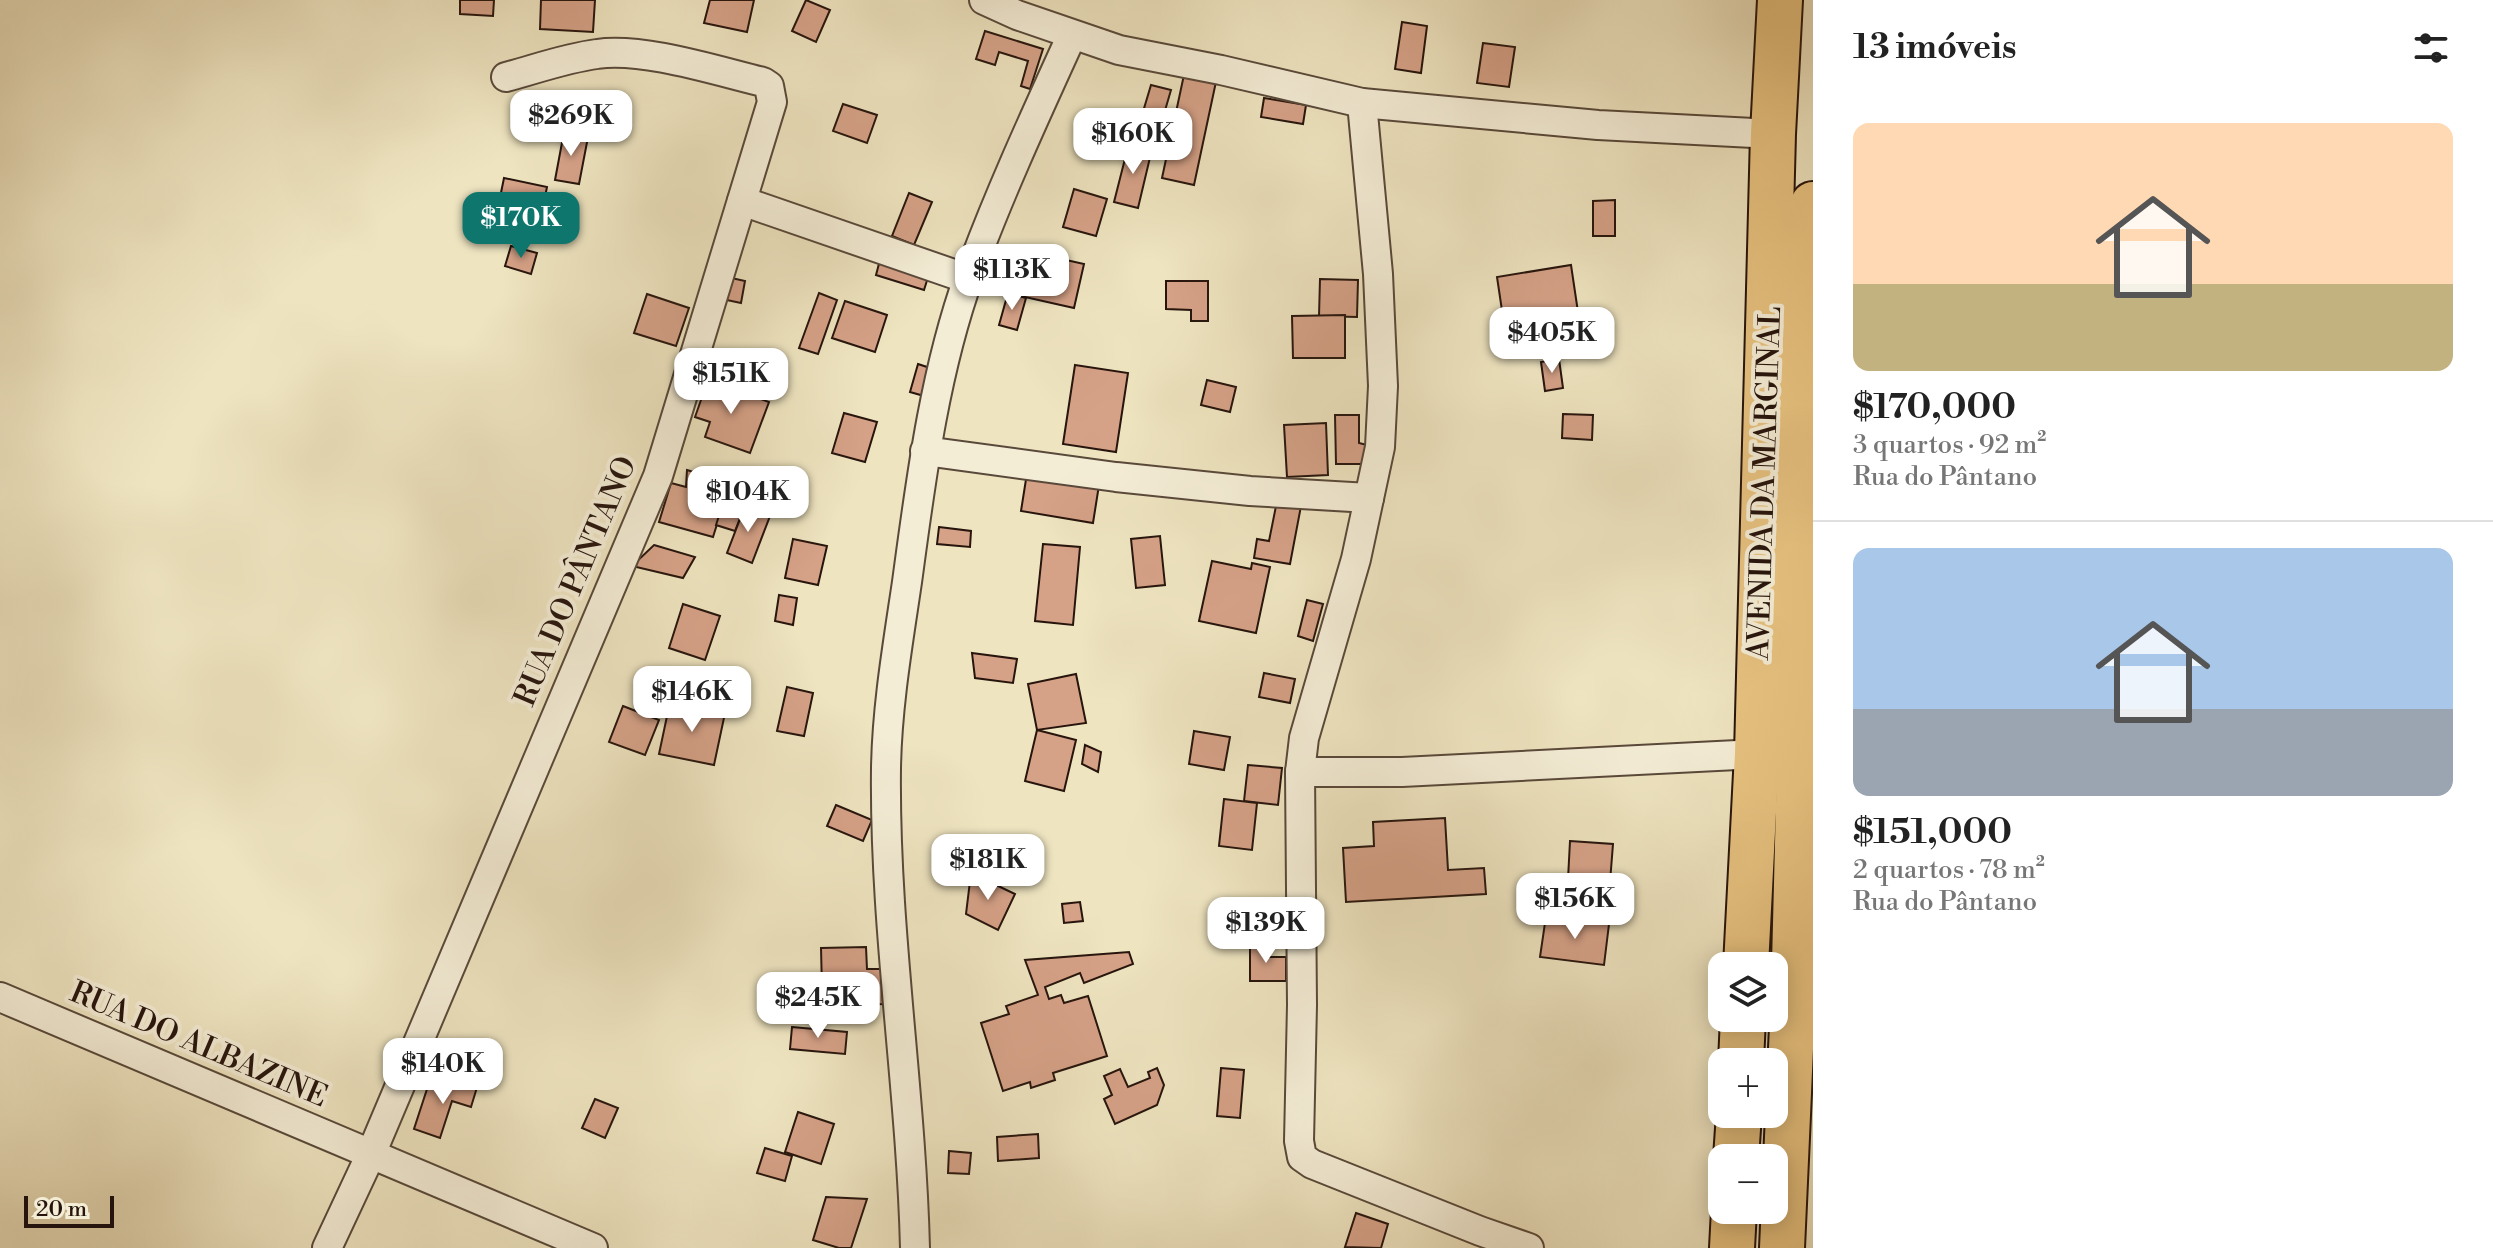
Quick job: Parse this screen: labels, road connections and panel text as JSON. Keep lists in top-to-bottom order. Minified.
{"streets":{"main road":["AVENIDA DA MARGINAL"],"street":["RUA DO PÂNTANO","RUA DO ALBAZINE"]},"crossings":[["RUA DO PÂNTANO","RUA DO ALBAZINE"]],"scale_bar":"20 m","page":{"heading":"13 imóveis","price":["$269K","$160K","$170K","$113K","$405K","$151K","$104K","$146K","$181K","$156K","$139K","$245K","$140K"],"list":[{"name":"$170,000","note":"3 quartos · 92 m² · Rua do Pântano"},{"name":"$151,000","note":"2 quartos · 78 m² · Rua do Pântano"}],"map_buttons":["+","−"],"scale":"20 m"}}
